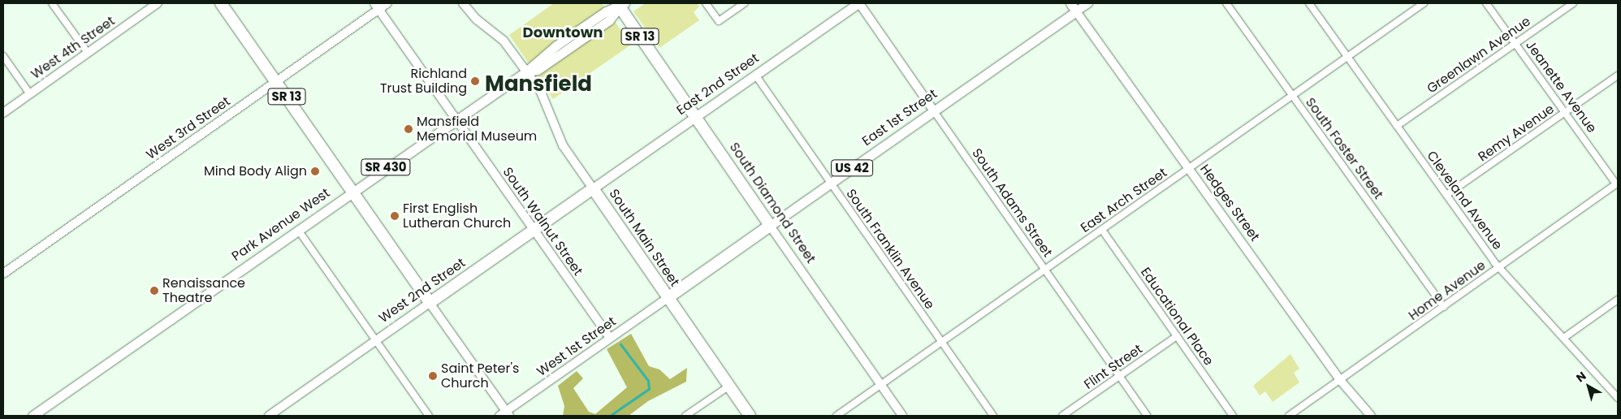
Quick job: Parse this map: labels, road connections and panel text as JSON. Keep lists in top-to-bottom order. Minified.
{"streets":{"highway":["SR 13","East 1st Street","US 42","South Diamond Street","South Main Street","West 2nd Street"],"main road":["East 2nd Street","SR 430","Hedges Street","Park Avenue West"],"street":["West 4th Street","Greenlawn Avenue","Jeanette Avenue","West 3rd Street","Remy Avenue","South Foster Street","East Arch Street","Cleveland Avenue","South Adams Street","South Walnut Street","South Franklin Avenue","Home Avenue","Educational Place","West 1st Street","Flint Street"]},"crossings":[["SR 13","West 3rd Street"],["SR 13","Park Avenue West"],["SR 13","West 2nd Street"],["Greenlawn Avenue","Jeanette Avenue"],["Greenlawn Avenue","Cleveland Avenue"],["East 2nd Street","South Diamond Street"],["East 2nd Street","South Adams Street"],["East 2nd Street","South Main Street"],["East 2nd Street","South Franklin Avenue"],["East 2nd Street","West 2nd Street"],["Jeanette Avenue","Remy Avenue"],["Jeanette Avenue","Home Avenue"],["East 1st Street","South Diamond Street"],["East 1st Street","South Adams Street"],["East 1st Street","Hedges Street"],["East 1st Street","South Main Street"],["East 1st Street","South Franklin Avenue"],["East 1st Street","West 1st Street"],["West 3rd Street","South Walnut Street"],["Remy Avenue","Cleveland Avenue"],["South Foster Street","East Arch Street"],["South Foster Street","Home Avenue"],["SR 430","South Diamond Street"],["SR 430","Park Avenue West"],["SR 430","South Main Street"],["East Arch Street","Cleveland Avenue"],["East Arch Street","South Diamond Street"],["East Arch Street","South Adams Street"],["East Arch Street","Hedges Street"],["East Arch Street","South Franklin Avenue"],["East Arch Street","Educational Place"],["Cleveland Avenue","Home Avenue"],["South Adams Street","Flint Street"],["Hedges Street","Home Avenue"],["South Walnut Street","Park Avenue West"],["South Walnut Street","West 2nd Street"],["South Walnut Street","West 1st Street"],["Park Avenue West","South Main Street"],["South Main Street","West 2nd Street"],["South Main Street","West 1st Street"],["Educational Place","Flint Street"]],"districts":["Downtown","Mansfield"],"places":["Richland Trust Building","Mansfield Memorial Museum","Mind Body Align","First English Lutheran Church","Renaissance Theatre","Saint Peter's Church"],"north":"top left"}
